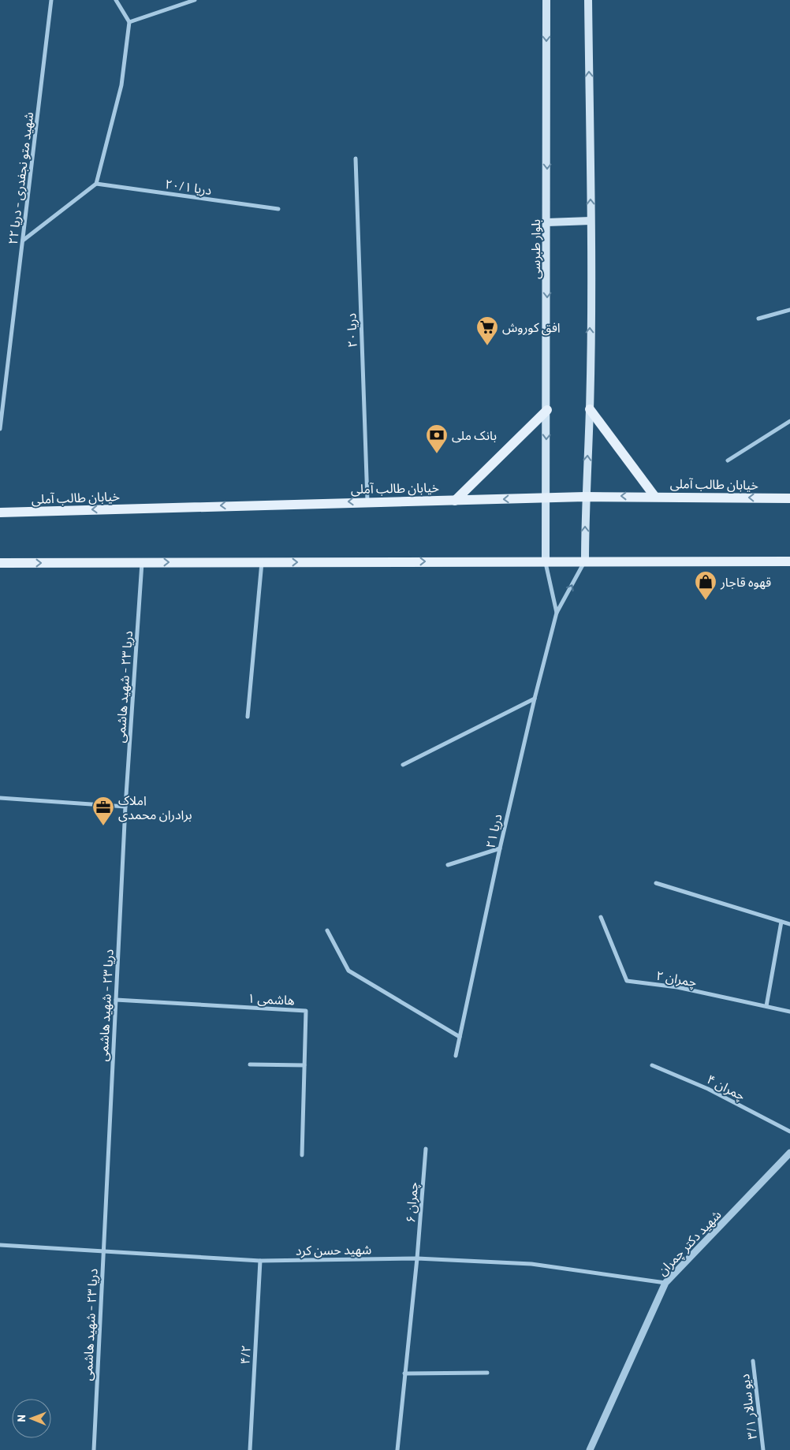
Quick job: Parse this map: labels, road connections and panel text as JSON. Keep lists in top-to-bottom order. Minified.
{"streets":{"main road":["بلوار طبرسی","خیابان طالب آملی"],"street":["شهید متو نجفدری - دریا ۲۲","دریا ۲۰/۱","دریا ۲۰","دریا ۲۳ - شهید هاشمی","دریا ۲۱","چمران ۲","هاشمی ۱","چمران ۴","چمران ۶","شهید دکتر چمران","شهید حسن کرد","۴/۲","دیو سالار ۳/۱"]},"crossings":[["بلوار طبرسی","خیابان طالب آملی"],["بلوار طبرسی","دریا ۲۱"],["دریا ۲۰","خیابان طالب آملی"],["دریا ۲۳ - شهید هاشمی","هاشمی ۱"],["دریا ۲۳ - شهید هاشمی","شهید حسن کرد"],["چمران ۶","شهید حسن کرد"],["شهید دکتر چمران","شهید حسن کرد"],["شهید حسن کرد","۴/۲"]],"places":{"supermarket":["افق کوروش"],"bank":["بانک ملی"],"shop":["قهوه قاجار"],"office":["املاک برادران محمدی"]},"north":"left"}
